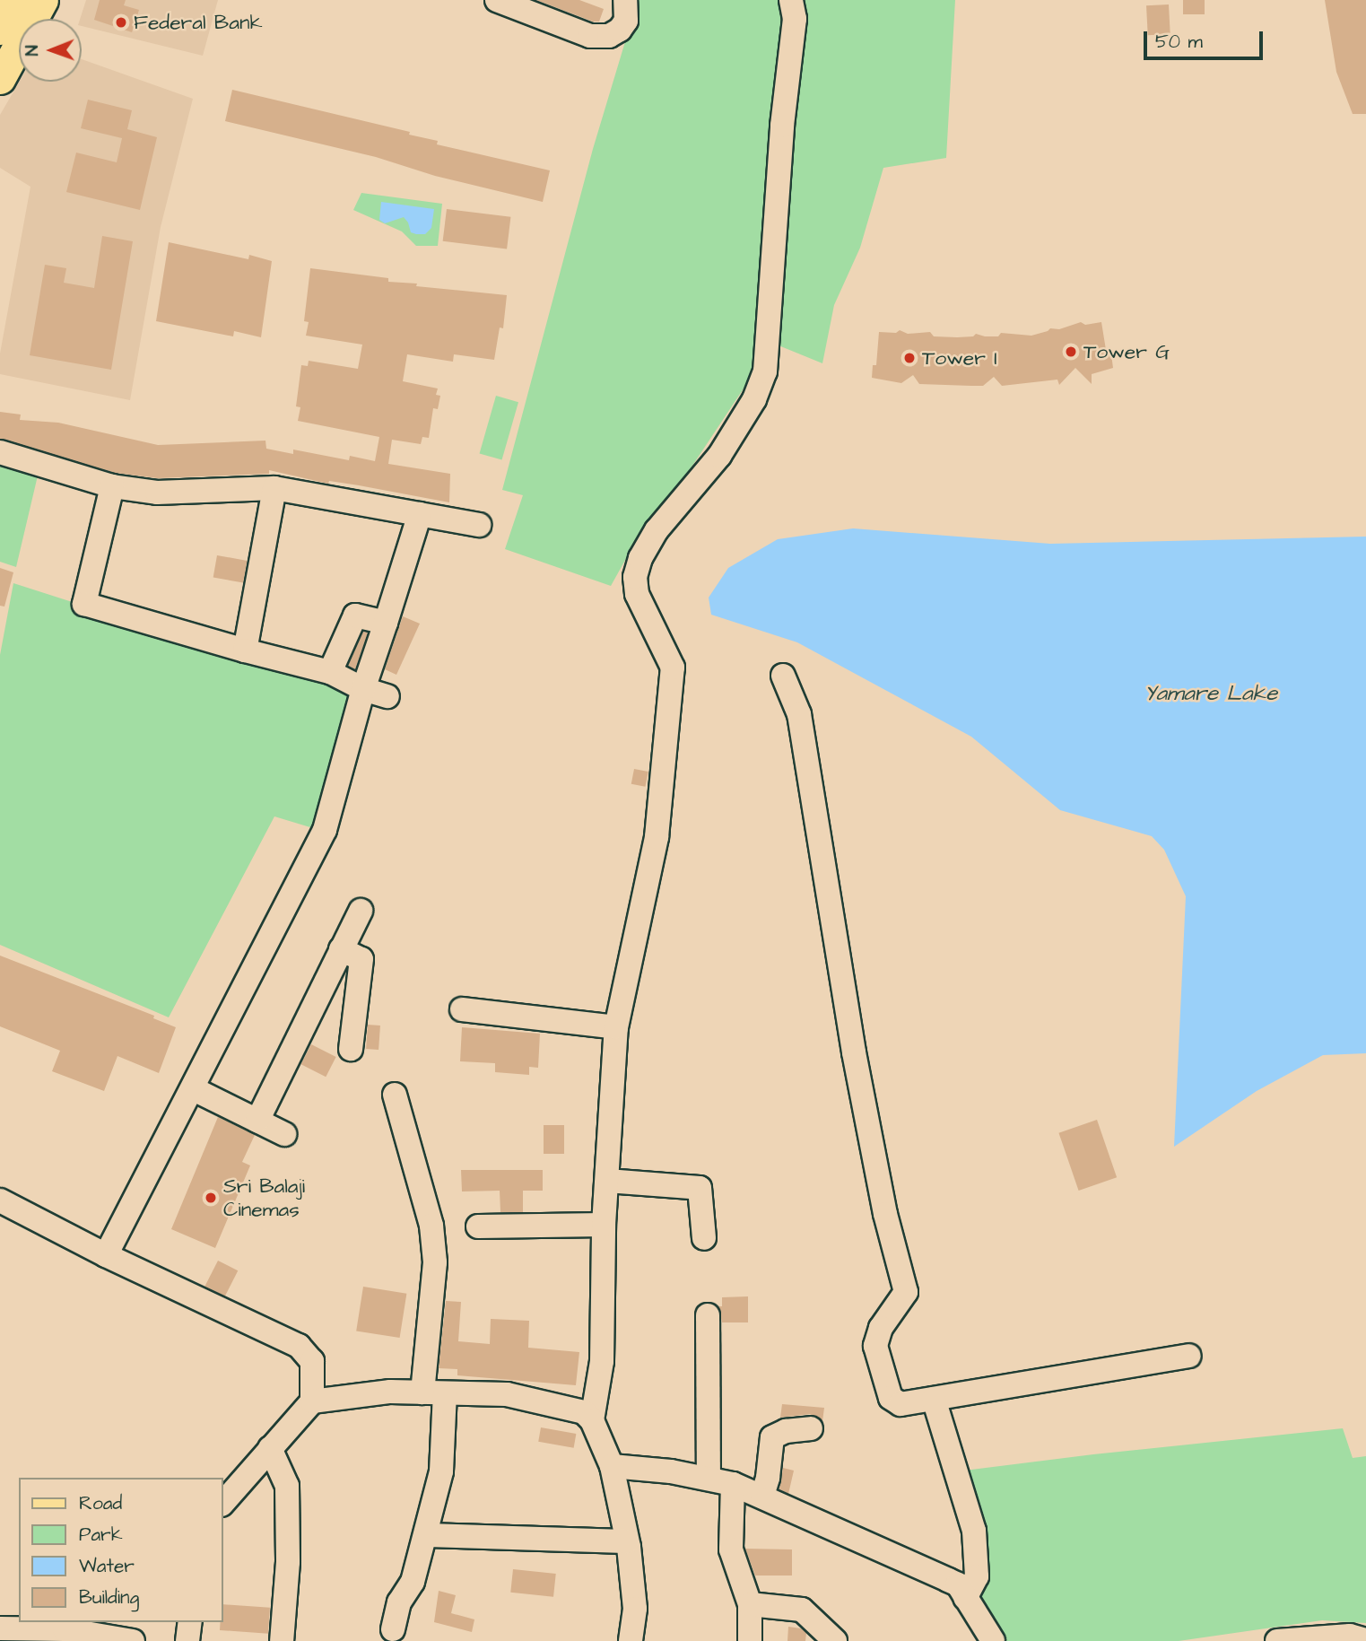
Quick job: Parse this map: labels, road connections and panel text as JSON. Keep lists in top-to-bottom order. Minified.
{"water":["Yamare Lake"],"places":["Federal Bank","Tower G","Tower I","Sri Balaji Cinemas"],"legend":["Road","Park","Water","Building"],"scale_bar":"50 m","north":"left"}
